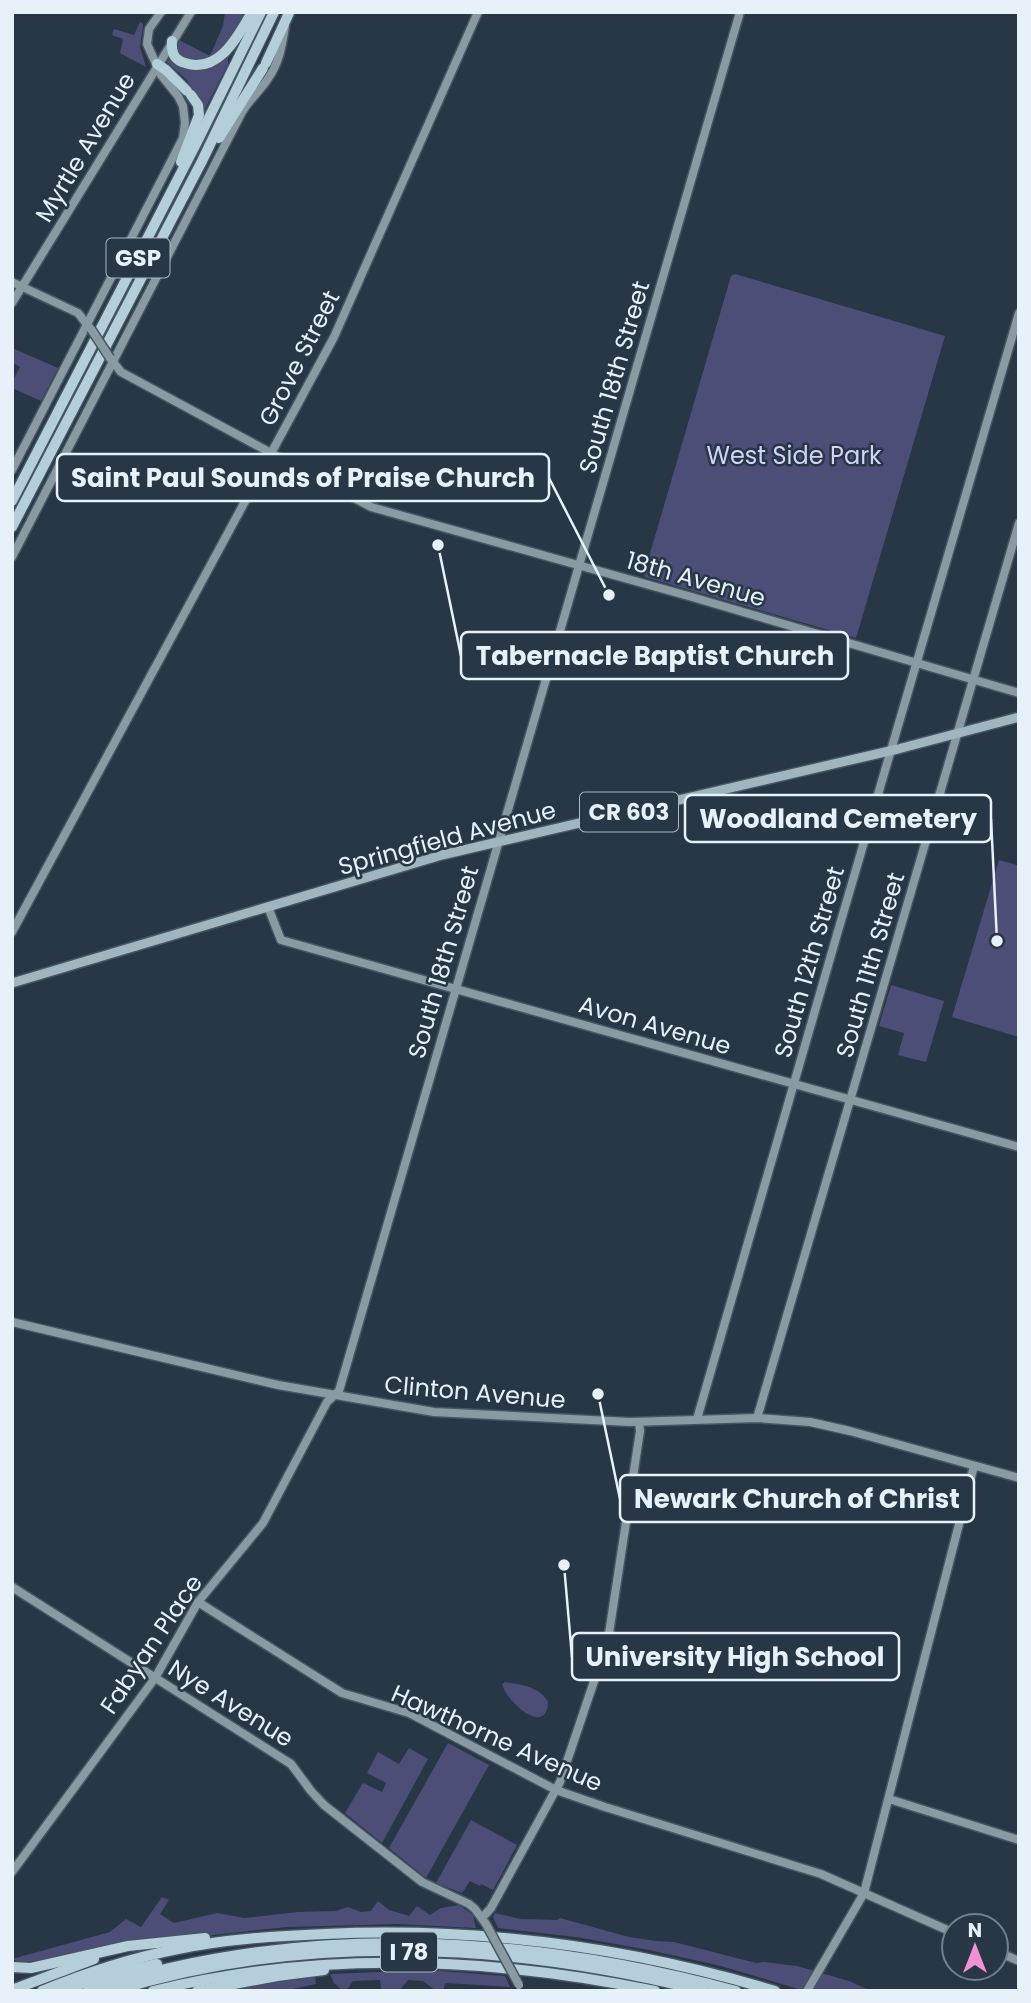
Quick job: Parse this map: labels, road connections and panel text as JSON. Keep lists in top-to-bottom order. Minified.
{"streets":{"highway":["GSP","I 78"],"main road":["CR 603","Springfield Avenue"],"street":["Myrtle Avenue","Grove Street","South 18th Street","18th Avenue","South 12th Street","South 11th Street","Avon Avenue","Clinton Avenue","Fabyan Place","Nye Avenue","Hawthorne Avenue"]},"crossings":[["Myrtle Avenue","18th Avenue"],["Grove Street","18th Avenue"],["South 18th Street","18th Avenue"],["South 18th Street","Springfield Avenue"],["South 18th Street","Avon Avenue"],["South 18th Street","Clinton Avenue"],["South 18th Street","Fabyan Place"],["18th Avenue","South 12th Street"],["18th Avenue","South 11th Street"],["Springfield Avenue","South 12th Street"],["Springfield Avenue","South 11th Street"],["Springfield Avenue","Avon Avenue"],["South 12th Street","Avon Avenue"],["South 12th Street","Clinton Avenue"],["South 11th Street","Avon Avenue"],["South 11th Street","Clinton Avenue"],["Clinton Avenue","Fabyan Place"],["Fabyan Place","Nye Avenue"],["Fabyan Place","Hawthorne Avenue"]],"parks":["West Side Park"],"places":["Tabernacle Baptist Church","Saint Paul Sounds of Praise Church","Woodland Cemetery","Newark Church of Christ","University High School"],"north":"top"}
